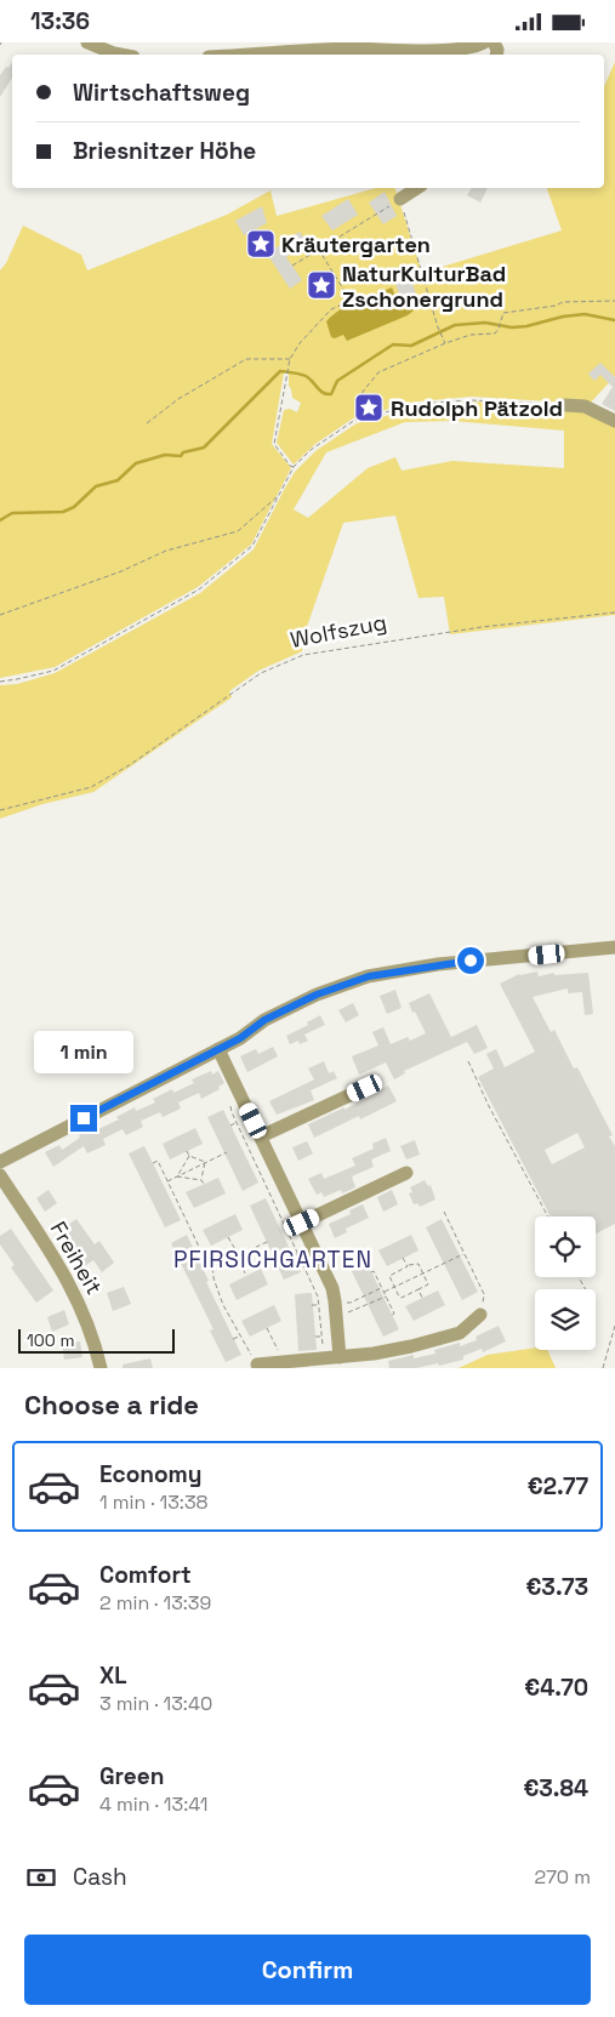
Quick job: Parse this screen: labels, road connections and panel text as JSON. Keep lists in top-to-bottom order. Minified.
{"streets":{"street":["Freiheit"],"path":["Wolfszug"]},"districts":["PFIRSICHGARTEN"],"places":{"place":["Kräutergarten","NaturKulturBad Zschonergrund","Rudolph Pätzold"]},"scale_bar":"100 m","page":{"status":"13:36","banner":["Wirtschaftsweg","Briesnitzer Höhe"],"bubble":"1 min","scale":"100 m","heading":"Choose a ride","list":[{"name":"Economy","note":"1 min · 13:38","value":"€2.77"},{"name":"Comfort","note":"2 min · 13:39","value":"€3.73"},{"name":"XL","note":"3 min · 13:40","value":"€4.70"},{"name":"Green","note":"4 min · 13:41","value":"€3.84"}],"pay":["Cash","270 m"],"buttons":"Confirm"}}
